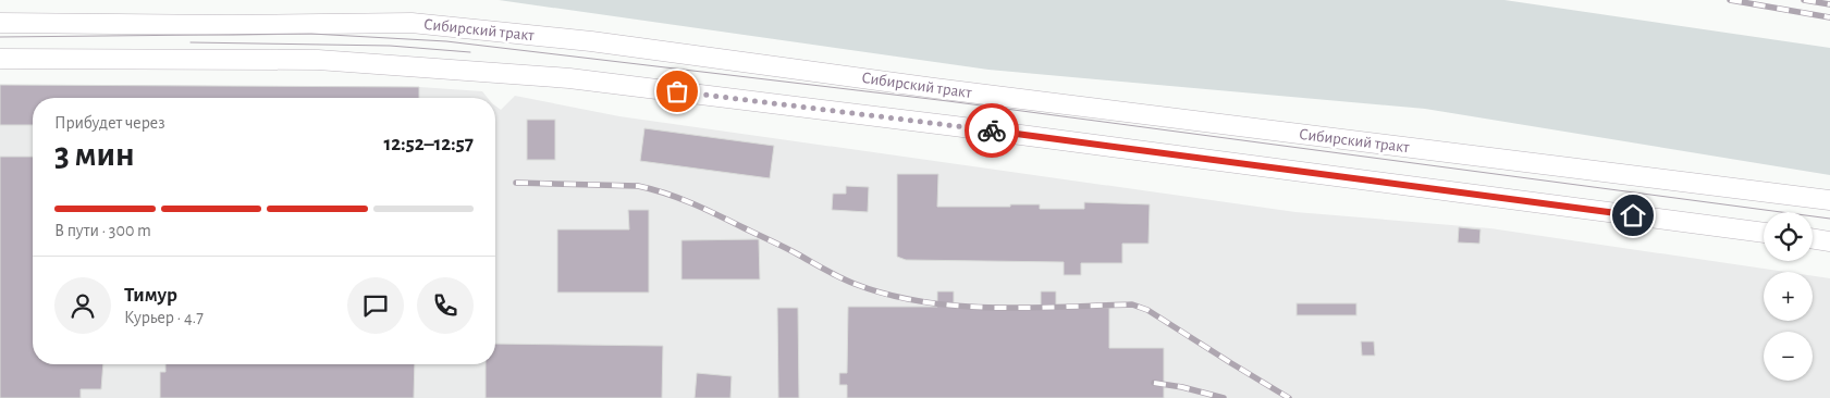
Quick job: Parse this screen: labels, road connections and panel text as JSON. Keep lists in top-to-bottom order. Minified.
{"streets":{"main road":["Сибирский тракт"]},"page":{"heading":["3 мин","Прибудет через","12:52–12:57"],"panel":["Тимур","Курьер · 4.7"],"bar":"В пути · 300 m","map_buttons":["+","−"]}}
